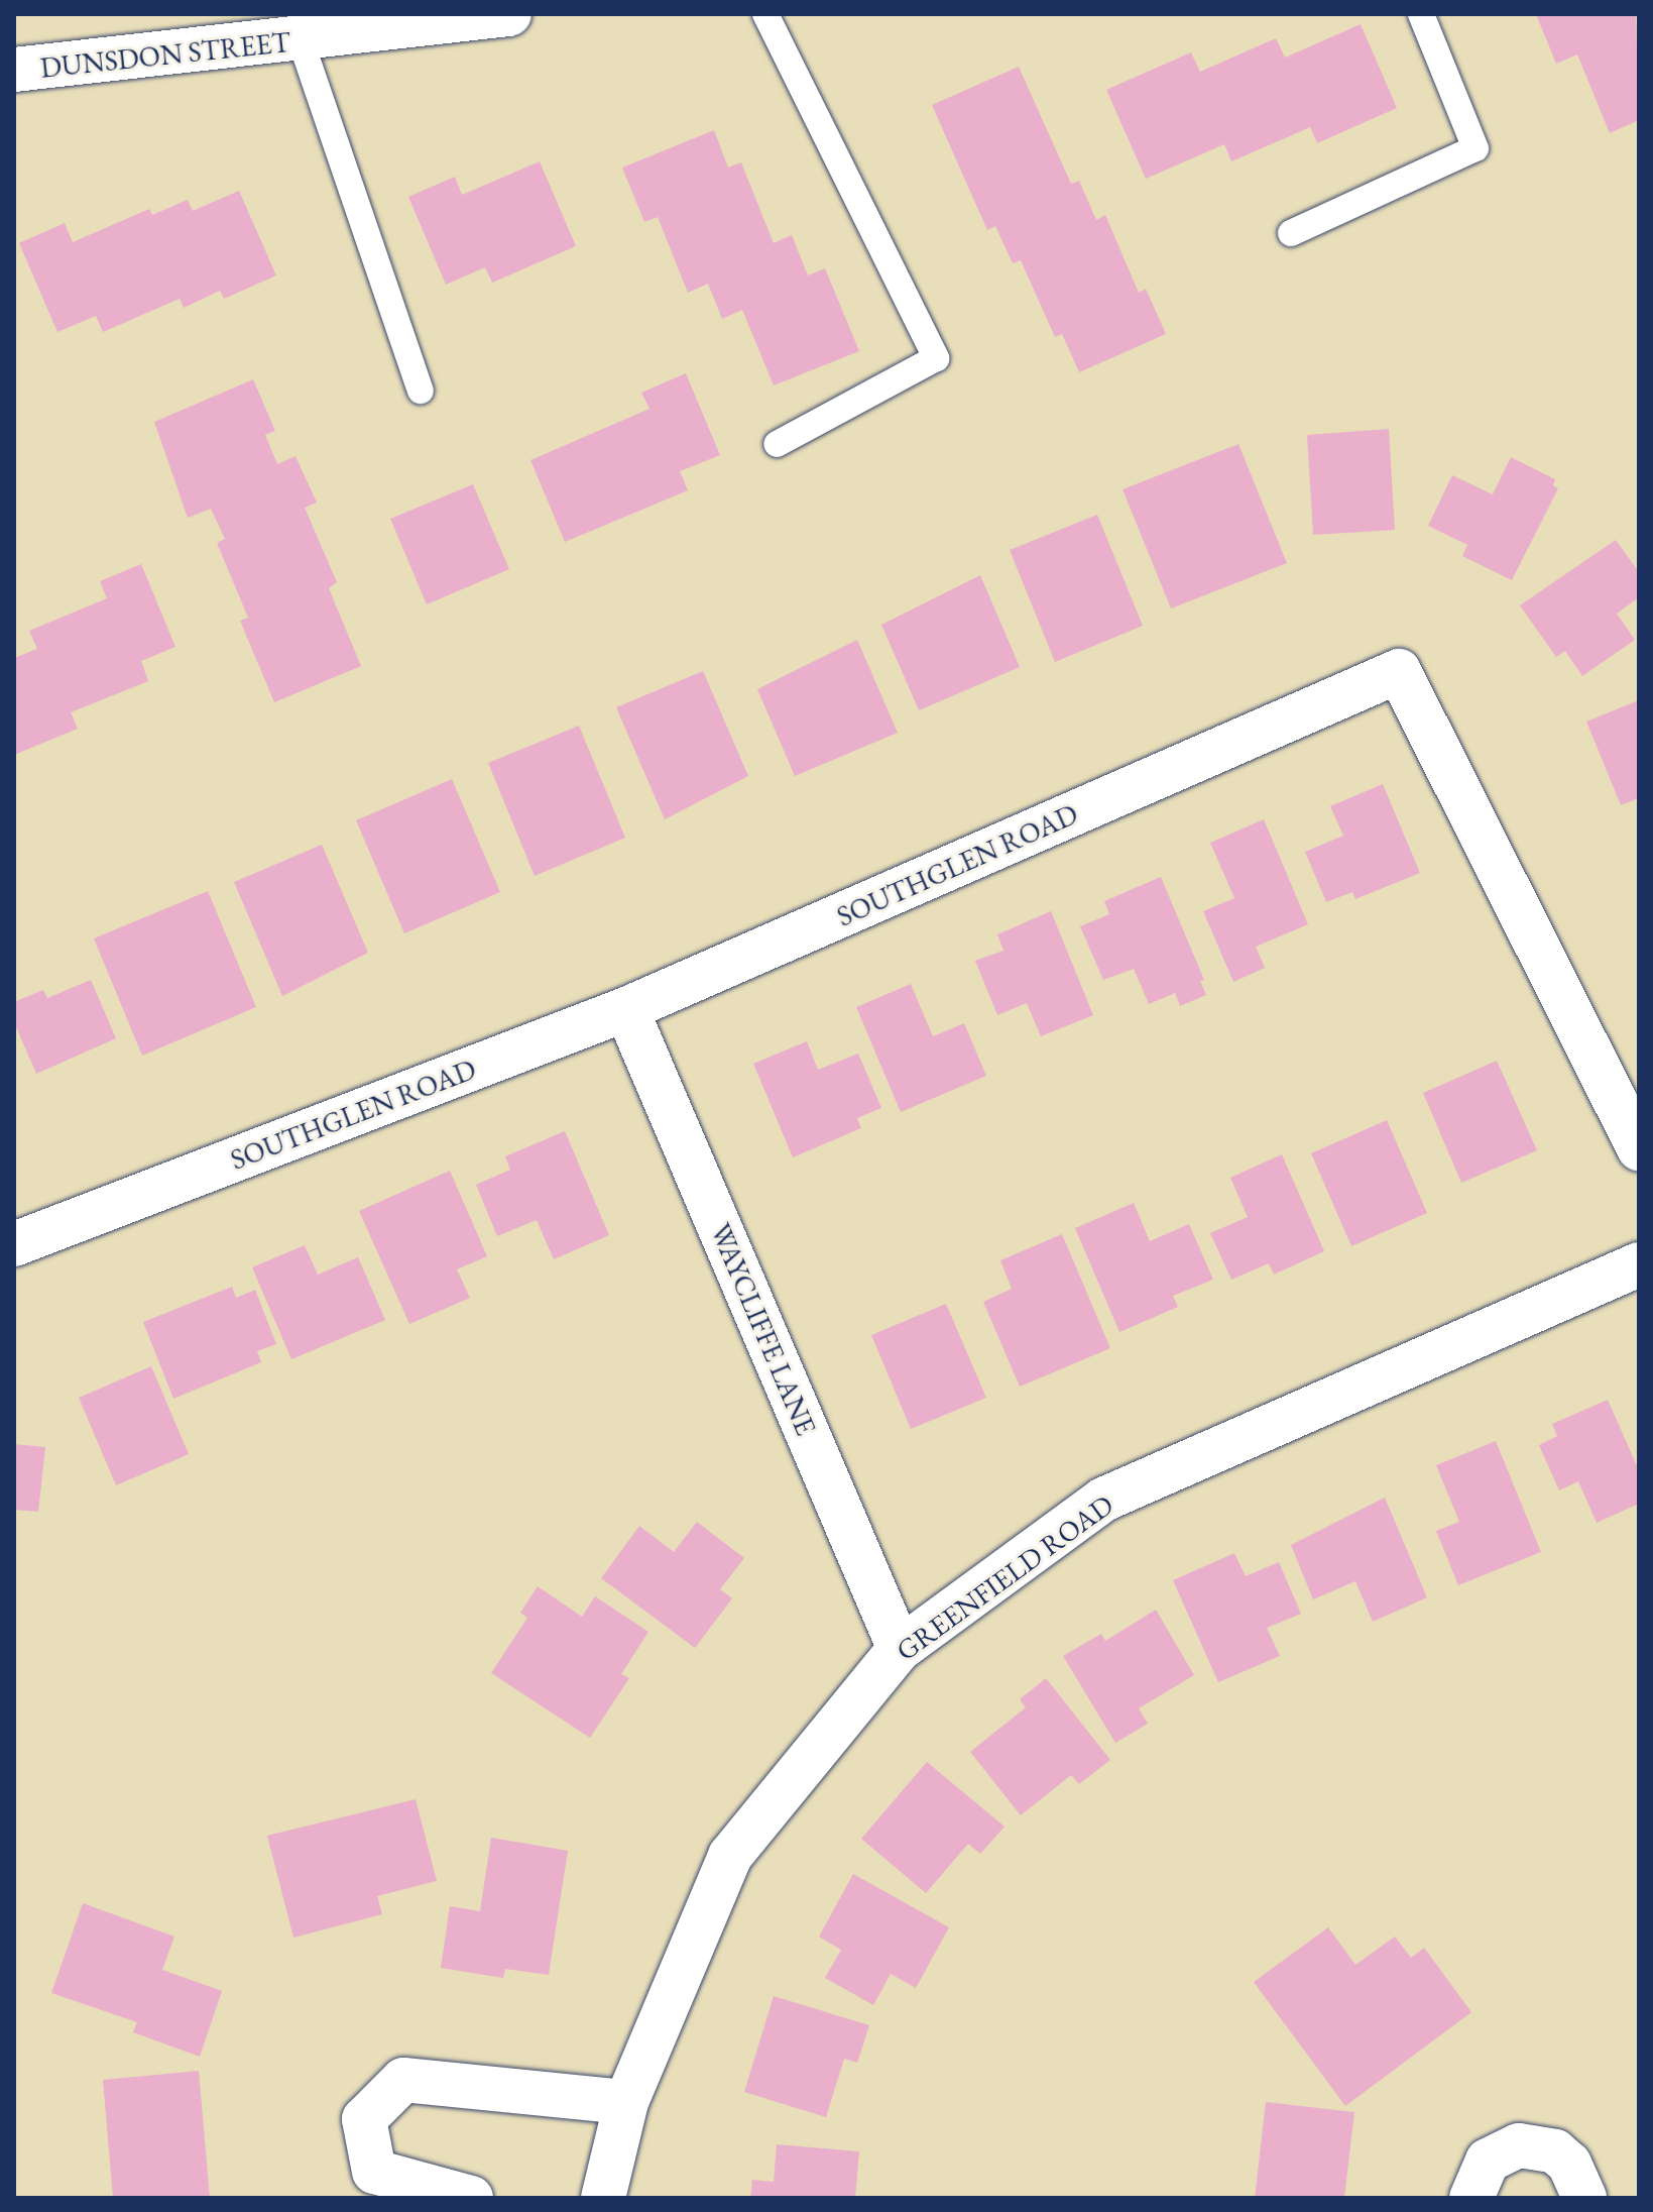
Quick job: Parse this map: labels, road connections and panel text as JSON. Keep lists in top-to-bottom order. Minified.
{"streets":{"street":["DUNSDON STREET","SOUTHGLEN ROAD","WAYCLIFFE LANE","GREENFIELD ROAD"]},"crossings":[["SOUTHGLEN ROAD","WAYCLIFFE LANE"],["WAYCLIFFE LANE","GREENFIELD ROAD"]]}
